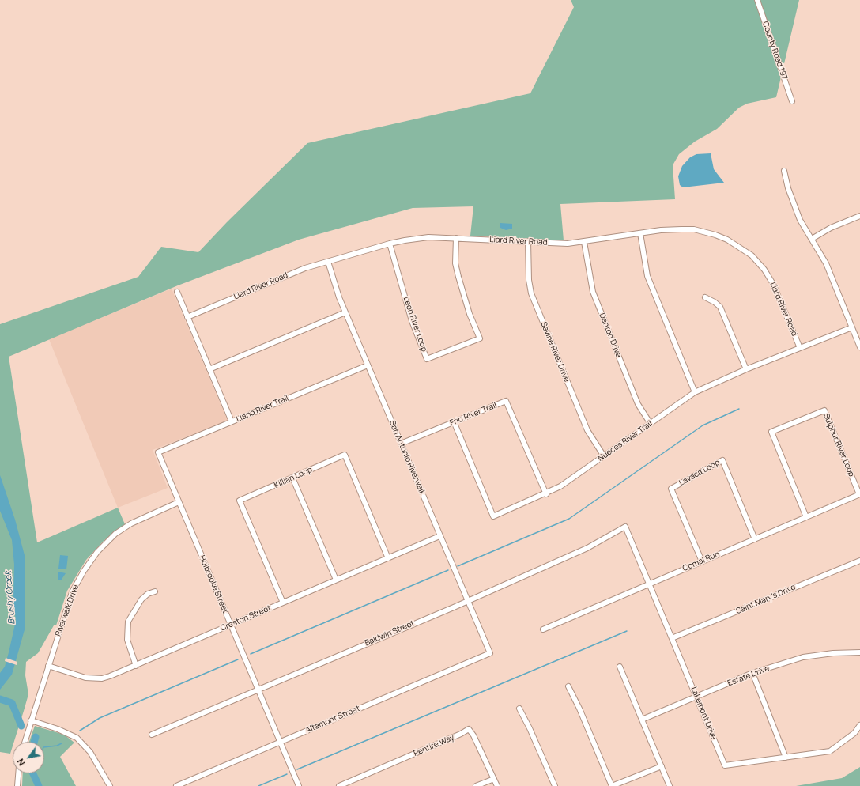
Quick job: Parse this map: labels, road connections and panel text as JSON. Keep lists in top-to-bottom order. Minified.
{"streets":{"street":["County Road 197","Liard River Road","Leon River Loop","Denton Drive","Savine River Drive","Llano River Trail","Frio River Trail","Nueces River Trail","Sulphur River Loop","San Antonio Riverwalk","Lavaca Loop","Killian Loop","Comal Run","Holbrooke Street","Saint Mary's Drive","Riverwalk Drive","Creston Street","Baldwin Street","Estate Drive","Lakemont Drive","Altamont Street","Pentire Way"]},"crossings":[["Liard River Road","Leon River Loop"],["Liard River Road","Denton Drive"],["Liard River Road","Savine River Drive"],["Liard River Road","Nueces River Trail"],["Liard River Road","San Antonio Riverwalk"],["Denton Drive","Nueces River Trail"],["Savine River Drive","Nueces River Trail"],["Llano River Trail","San Antonio Riverwalk"],["Llano River Trail","Holbrooke Street"],["Frio River Trail","Nueces River Trail"],["Frio River Trail","San Antonio Riverwalk"],["Sulphur River Loop","Comal Run"],["San Antonio Riverwalk","Creston Street"],["San Antonio Riverwalk","Baldwin Street"],["San Antonio Riverwalk","Altamont Street"],["Lavaca Loop","Comal Run"],["Killian Loop","Creston Street"],["Comal Run","Lakemont Drive"],["Holbrooke Street","Riverwalk Drive"],["Holbrooke Street","Creston Street"],["Holbrooke Street","Baldwin Street"],["Holbrooke Street","Altamont Street"],["Saint Mary's Drive","Lakemont Drive"],["Riverwalk Drive","Creston Street"],["Baldwin Street","Lakemont Drive"],["Estate Drive","Lakemont Drive"]],"water":["Brushy Creek"],"north":"bottom left"}
